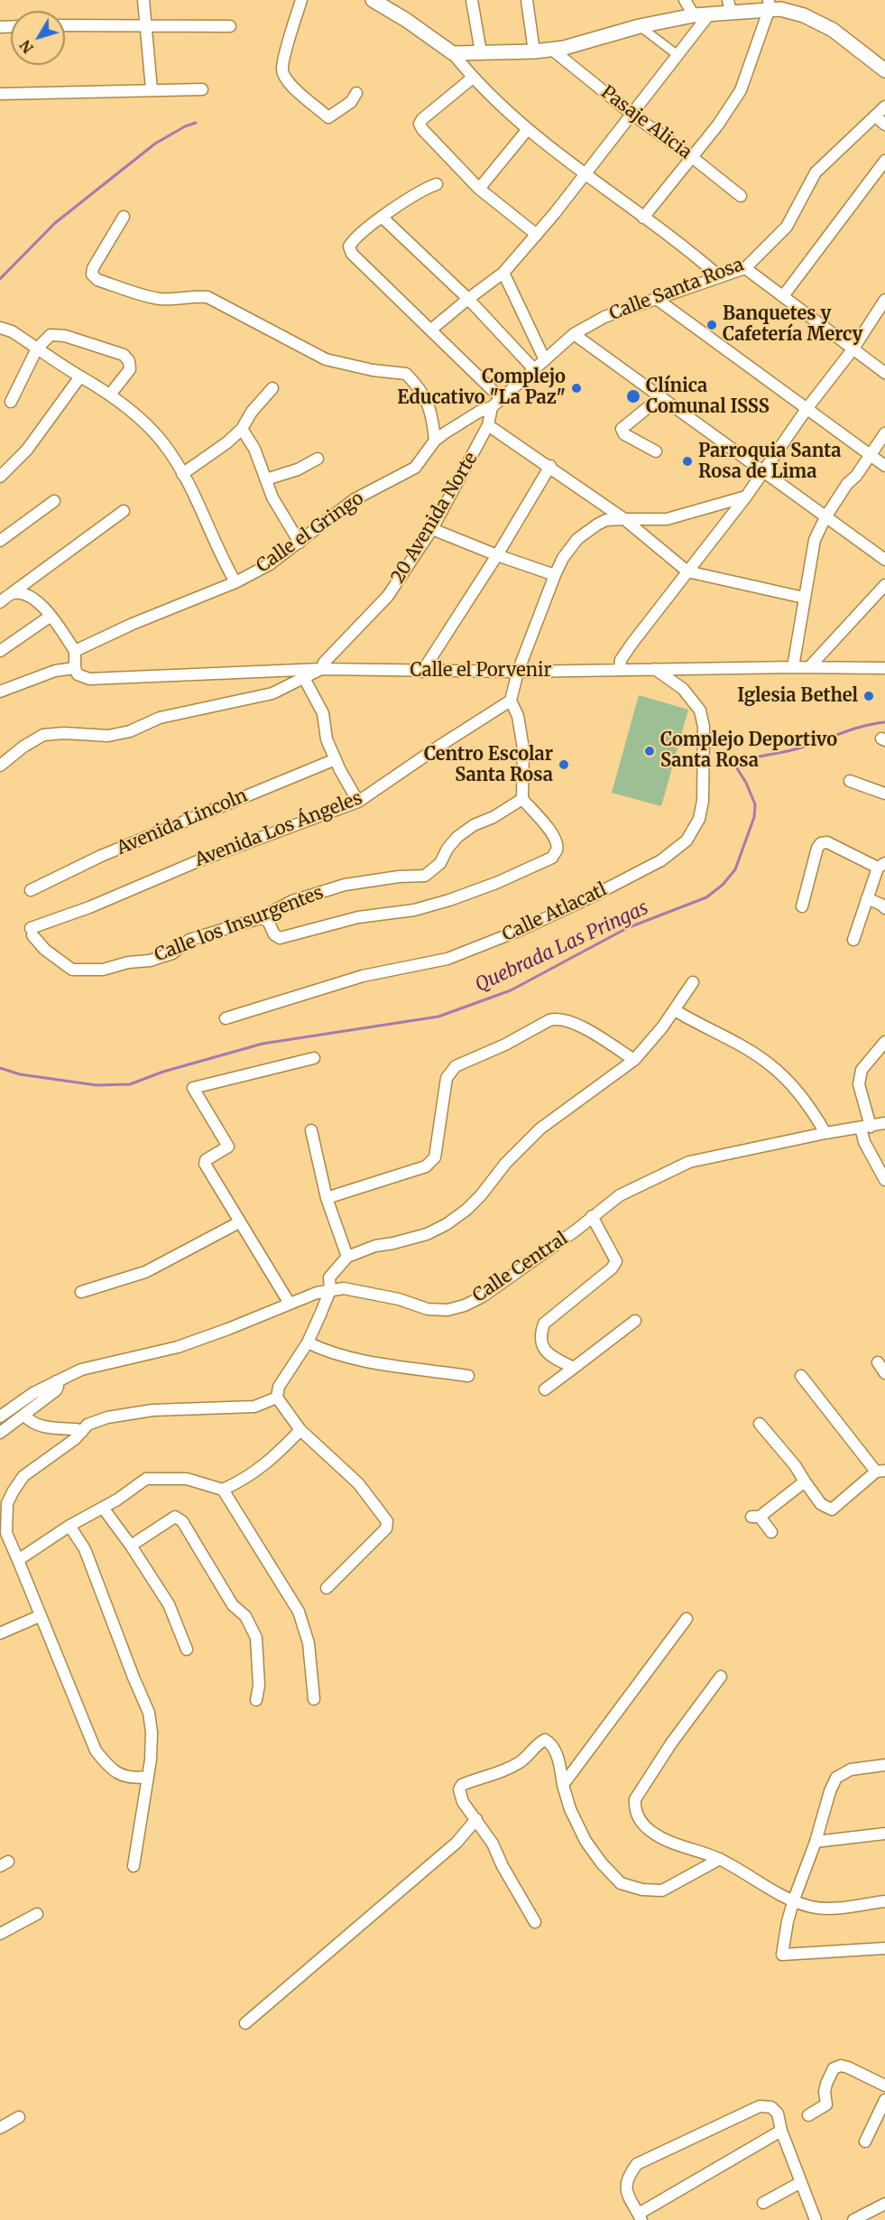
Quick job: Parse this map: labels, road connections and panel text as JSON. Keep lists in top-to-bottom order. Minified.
{"streets":{"street":["Pasaje Alicia","Calle Santa Rosa","20 Avenida Norte","Calle el Gringo","Calle el Porvenir","Avenida Lincoln","Avenida Los Ángeles","Calle Atlacatl","Calle los Insurgentes","Calle Central"]},"crossings":[["Calle Santa Rosa","20 Avenida Norte"],["Calle Santa Rosa","Calle el Gringo"],["20 Avenida Norte","Calle el Gringo"],["20 Avenida Norte","Calle el Porvenir"],["Calle el Porvenir","Calle Atlacatl"],["Avenida Los Ángeles","Calle los Insurgentes"]],"water":["Quebrada Las Pringas"],"places":["Banquetes y Cafetería Mercy","Complejo Educativo \"La Paz\"","Clínica Comunal ISSS","Parroquia Santa Rosa de Lima","Iglesia Bethel","Complejo Deportivo Santa Rosa","Centro Escolar Santa Rosa"],"north":"bottom left"}
